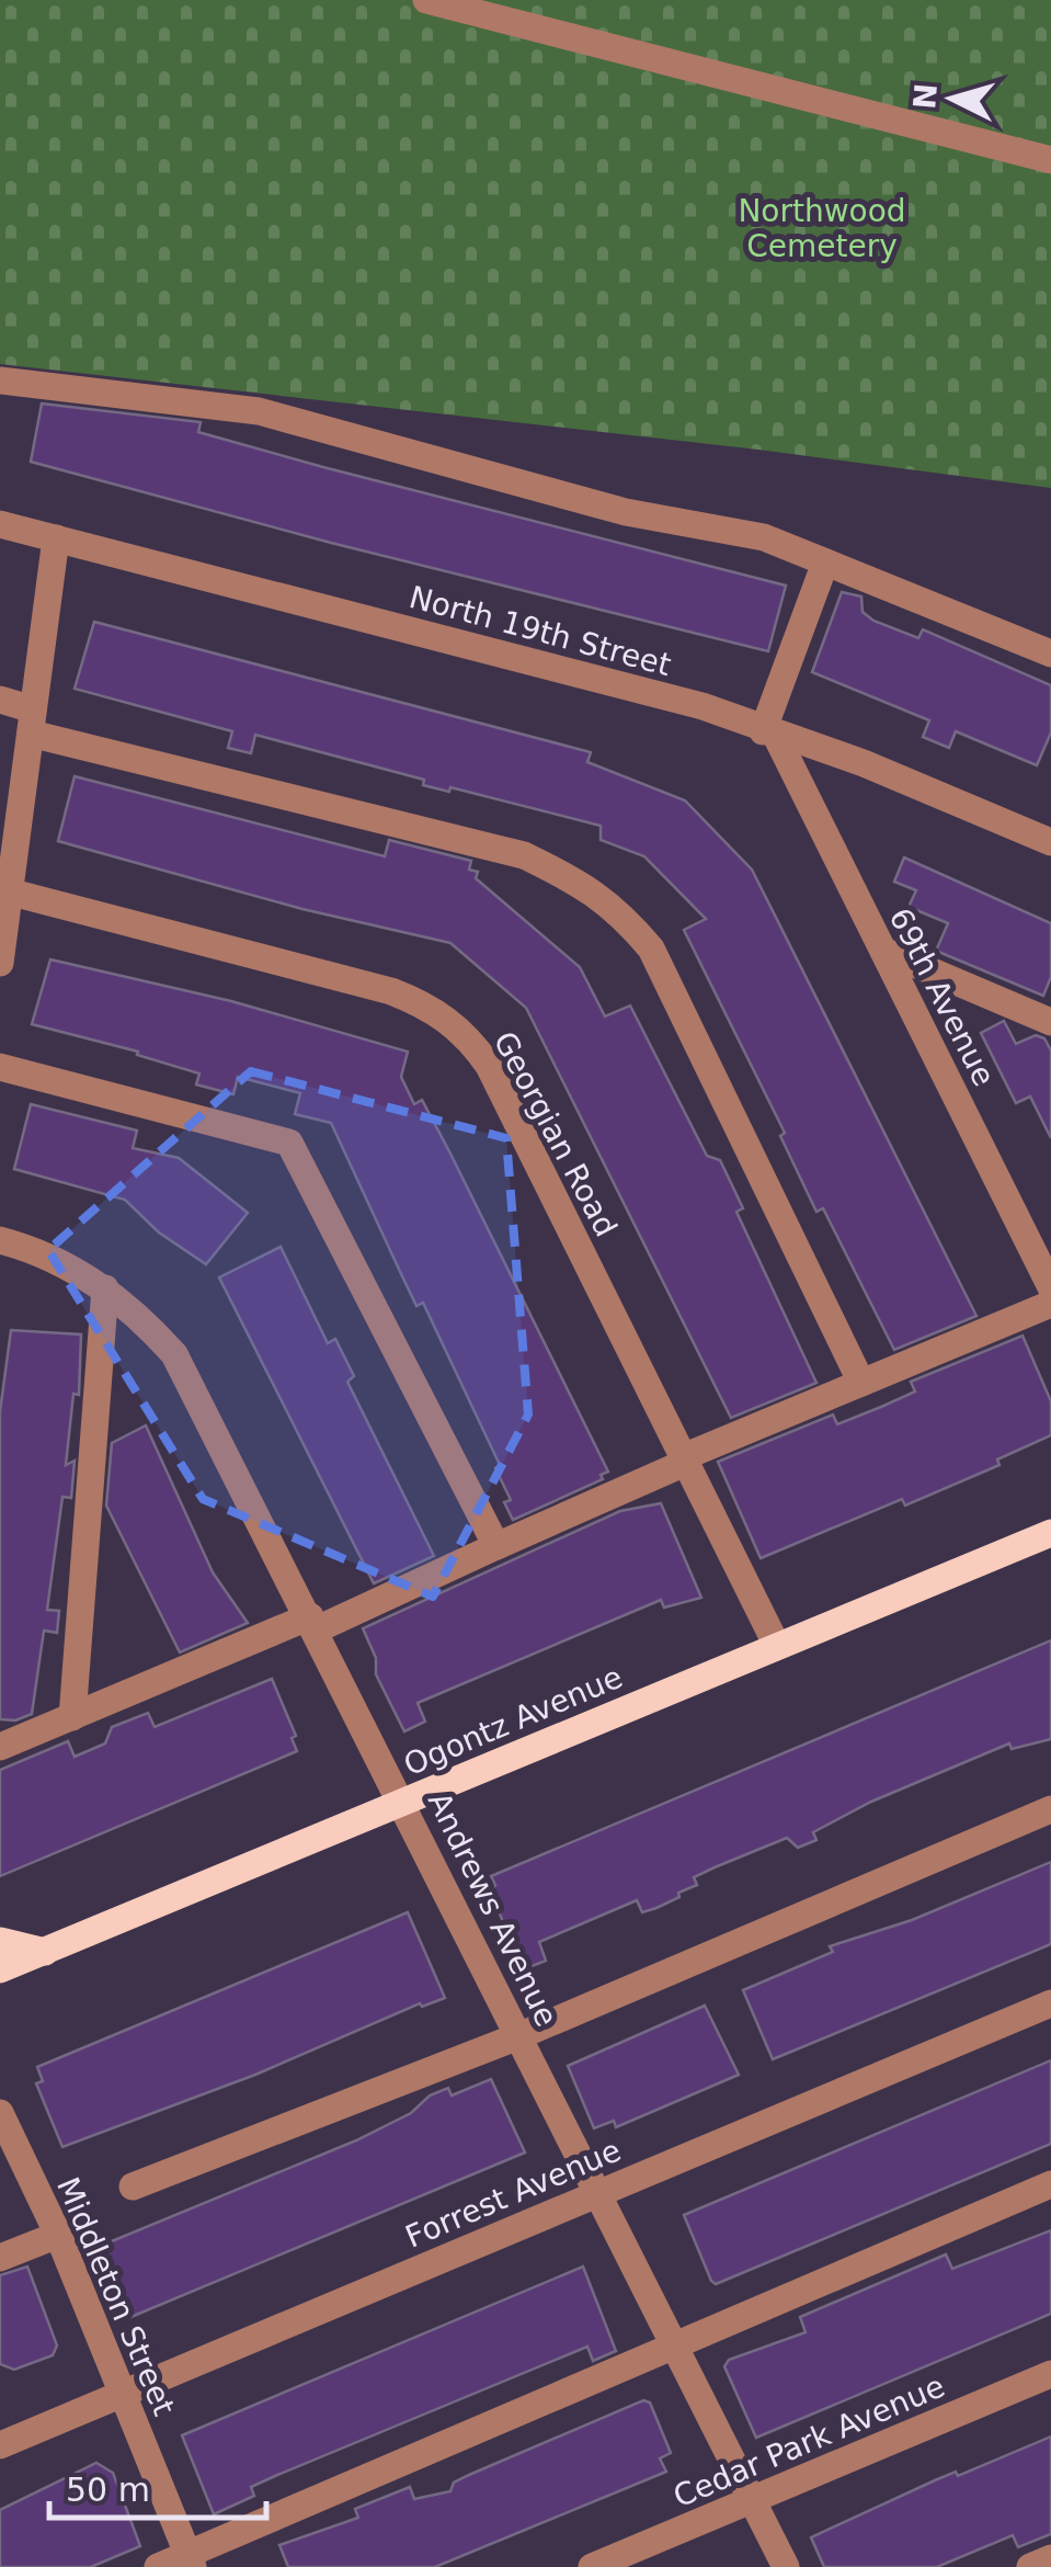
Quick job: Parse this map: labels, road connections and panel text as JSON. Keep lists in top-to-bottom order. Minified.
{"streets":{"main road":["Ogontz Avenue"],"street":["North 19th Street","69th Avenue","Georgian Road","Andrews Avenue","Forrest Avenue","Middleton Street","Cedar Park Avenue"]},"crossings":[["North 19th Street","69th Avenue"],["Georgian Road","Ogontz Avenue"],["Ogontz Avenue","Andrews Avenue"],["Andrews Avenue","Forrest Avenue"],["Andrews Avenue","Cedar Park Avenue"],["Forrest Avenue","Middleton Street"]],"parks":["Northwood Cemetery"],"scale_bar":"50 m","north":"left"}
